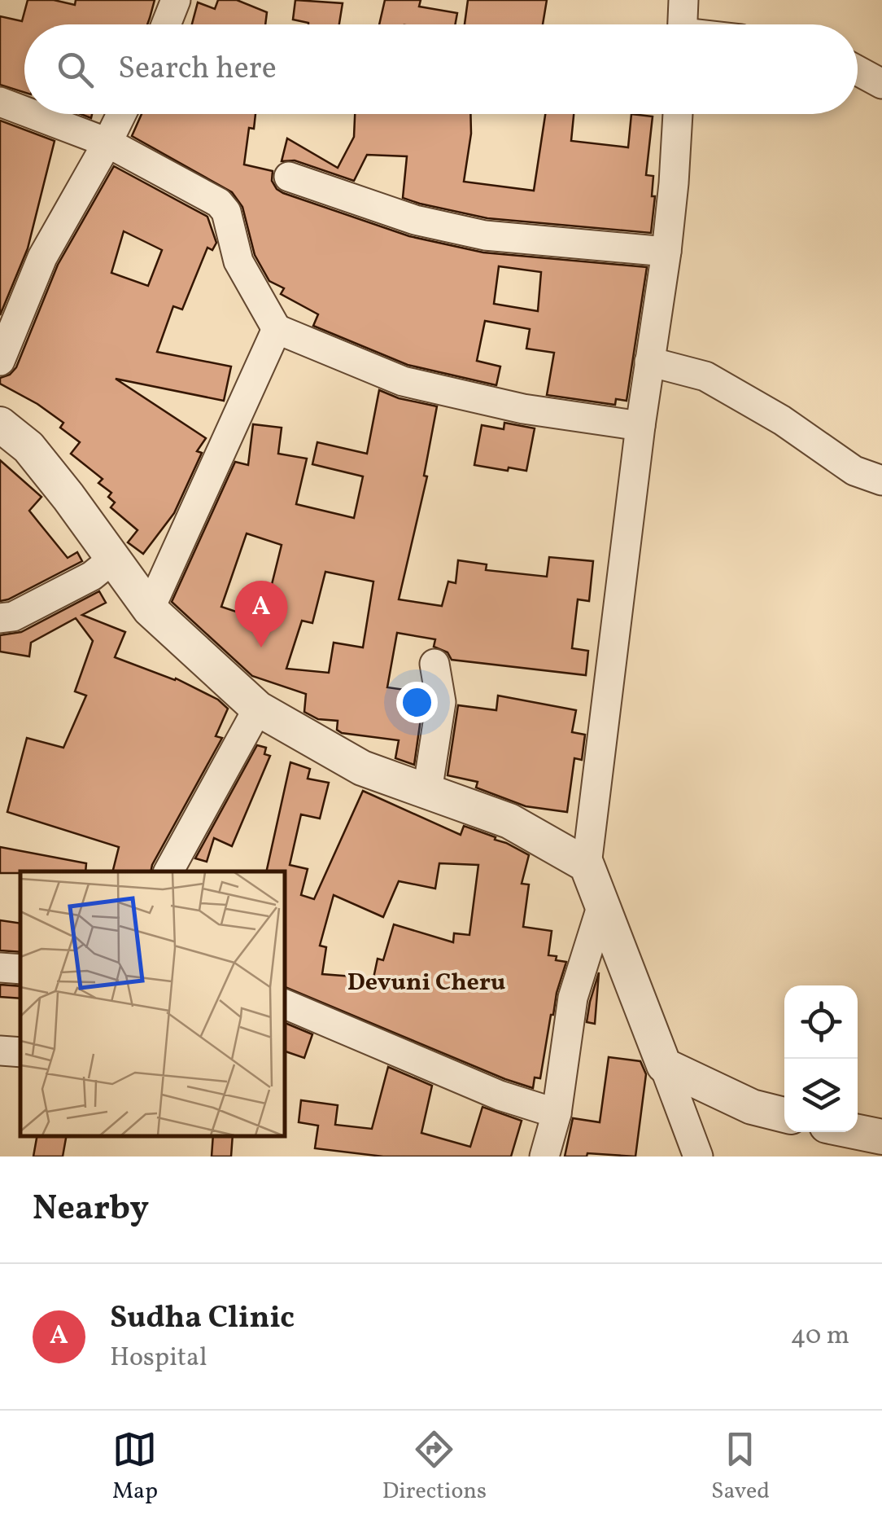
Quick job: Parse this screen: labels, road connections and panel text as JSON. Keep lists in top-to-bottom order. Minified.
{"districts":["Devuni Cheru"],"page":{"search":"Search here","pins":"A","heading":"Nearby","list":[{"mark":"A","name":"Sudha Clinic","note":"Hospital","value":"40 m"}],"nav":["Map","Directions","Saved"]}}
